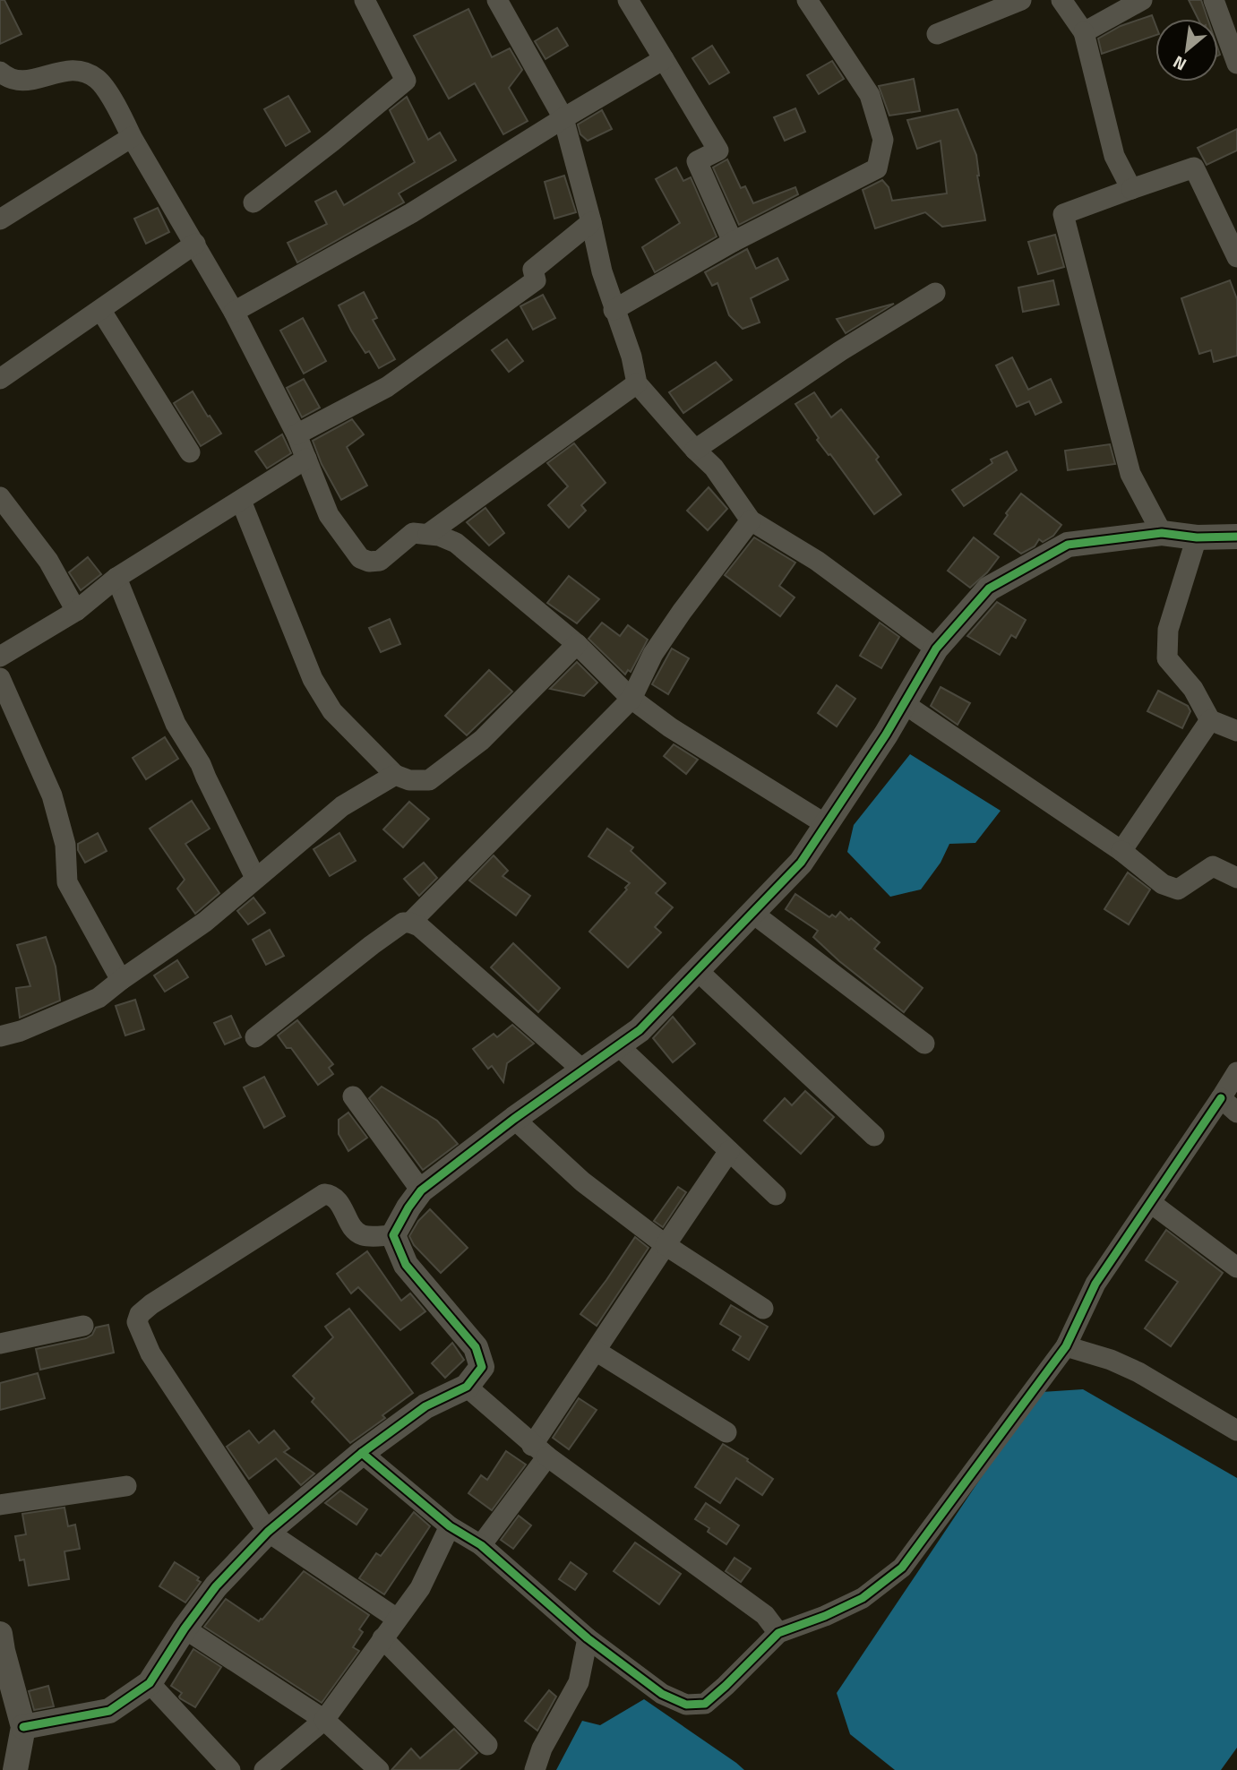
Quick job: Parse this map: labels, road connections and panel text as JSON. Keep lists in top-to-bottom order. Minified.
{"north":"bottom left"}
